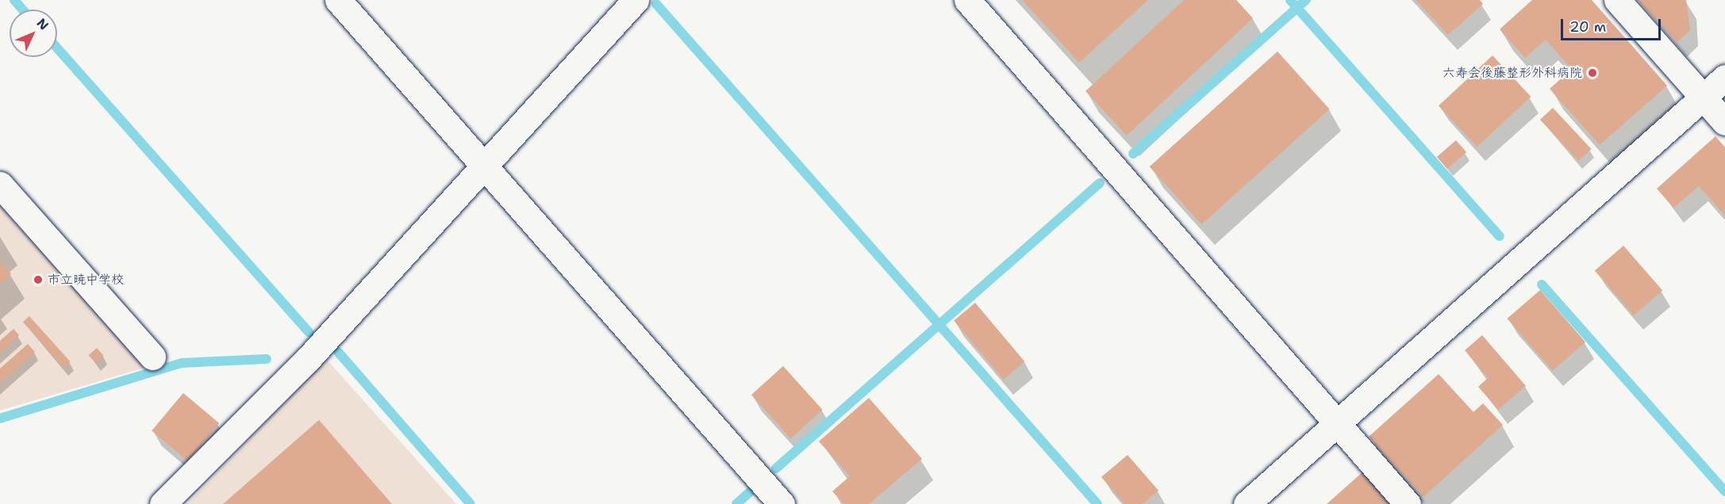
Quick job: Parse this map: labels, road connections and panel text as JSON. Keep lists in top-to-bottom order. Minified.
{"places":["六寿会後藤整形外科病院","市立暁中学校"],"scale_bar":"20 m","north":"top right"}
